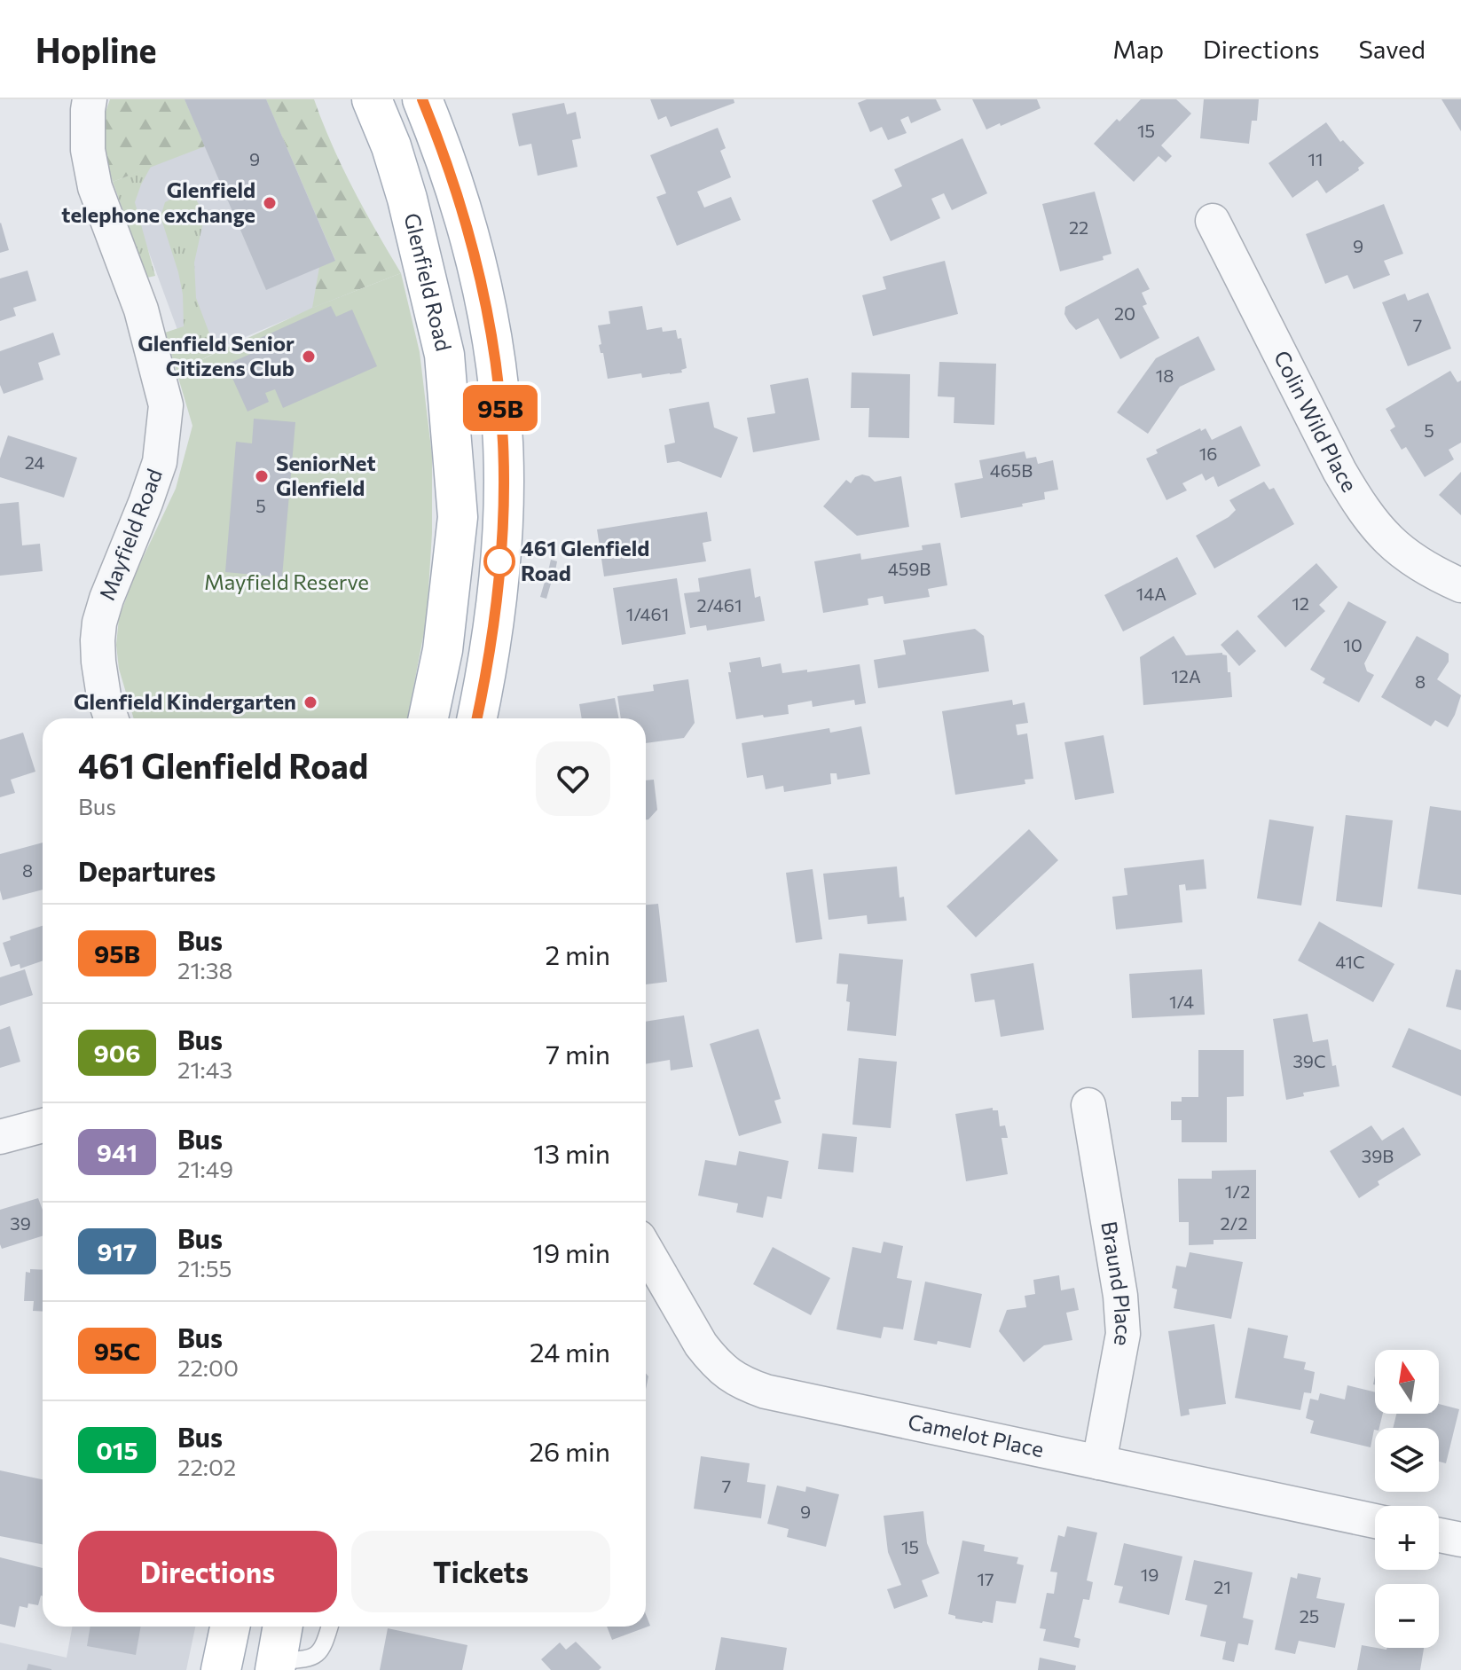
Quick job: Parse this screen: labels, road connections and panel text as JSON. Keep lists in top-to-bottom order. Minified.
{"streets":{"main road":["Glenfield Road"],"street":["Colin Wild Place","Mayfield Road","Braund Place","Camelot Place"]},"crossings":[["Braund Place","Camelot Place"]],"parks":["Mayfield Reserve"],"places":["Glenfield telephone exchange","Glenfield Senior Citizens Club","SeniorNet Glenfield","461 Glenfield Road","Glenfield Kindergarten"],"lines":["bus line 95B"],"house_numbers":["15","9","11","22","9","20","7","18","5","16","24","465B","5","459B","14A","12","2/461","1/461","10","12A","8","8","41C","1/4","39C","39B","1/2","39","2/2","7","9","15","19","17","21","25"],"north":"top","page":{"header":"Hopline","nav":["Map","Directions","Saved"],"on_map":"95B","heading":[["461 Glenfield Road","Bus"],"Departures"],"list":[{"mark":"95B","name":"Bus","note":"21:38","value":"2 min"},{"mark":"906","name":"Bus","note":"21:43","value":"7 min"},{"mark":"941","name":"Bus","note":"21:49","value":"13 min"},{"mark":"917","name":"Bus","note":"21:55","value":"19 min"},{"mark":"95C","name":"Bus","note":"22:00","value":"24 min"},{"mark":"015","name":"Bus","note":"22:02","value":"26 min"}],"map_buttons":["+","−"],"buttons":["Directions","Tickets"]}}
